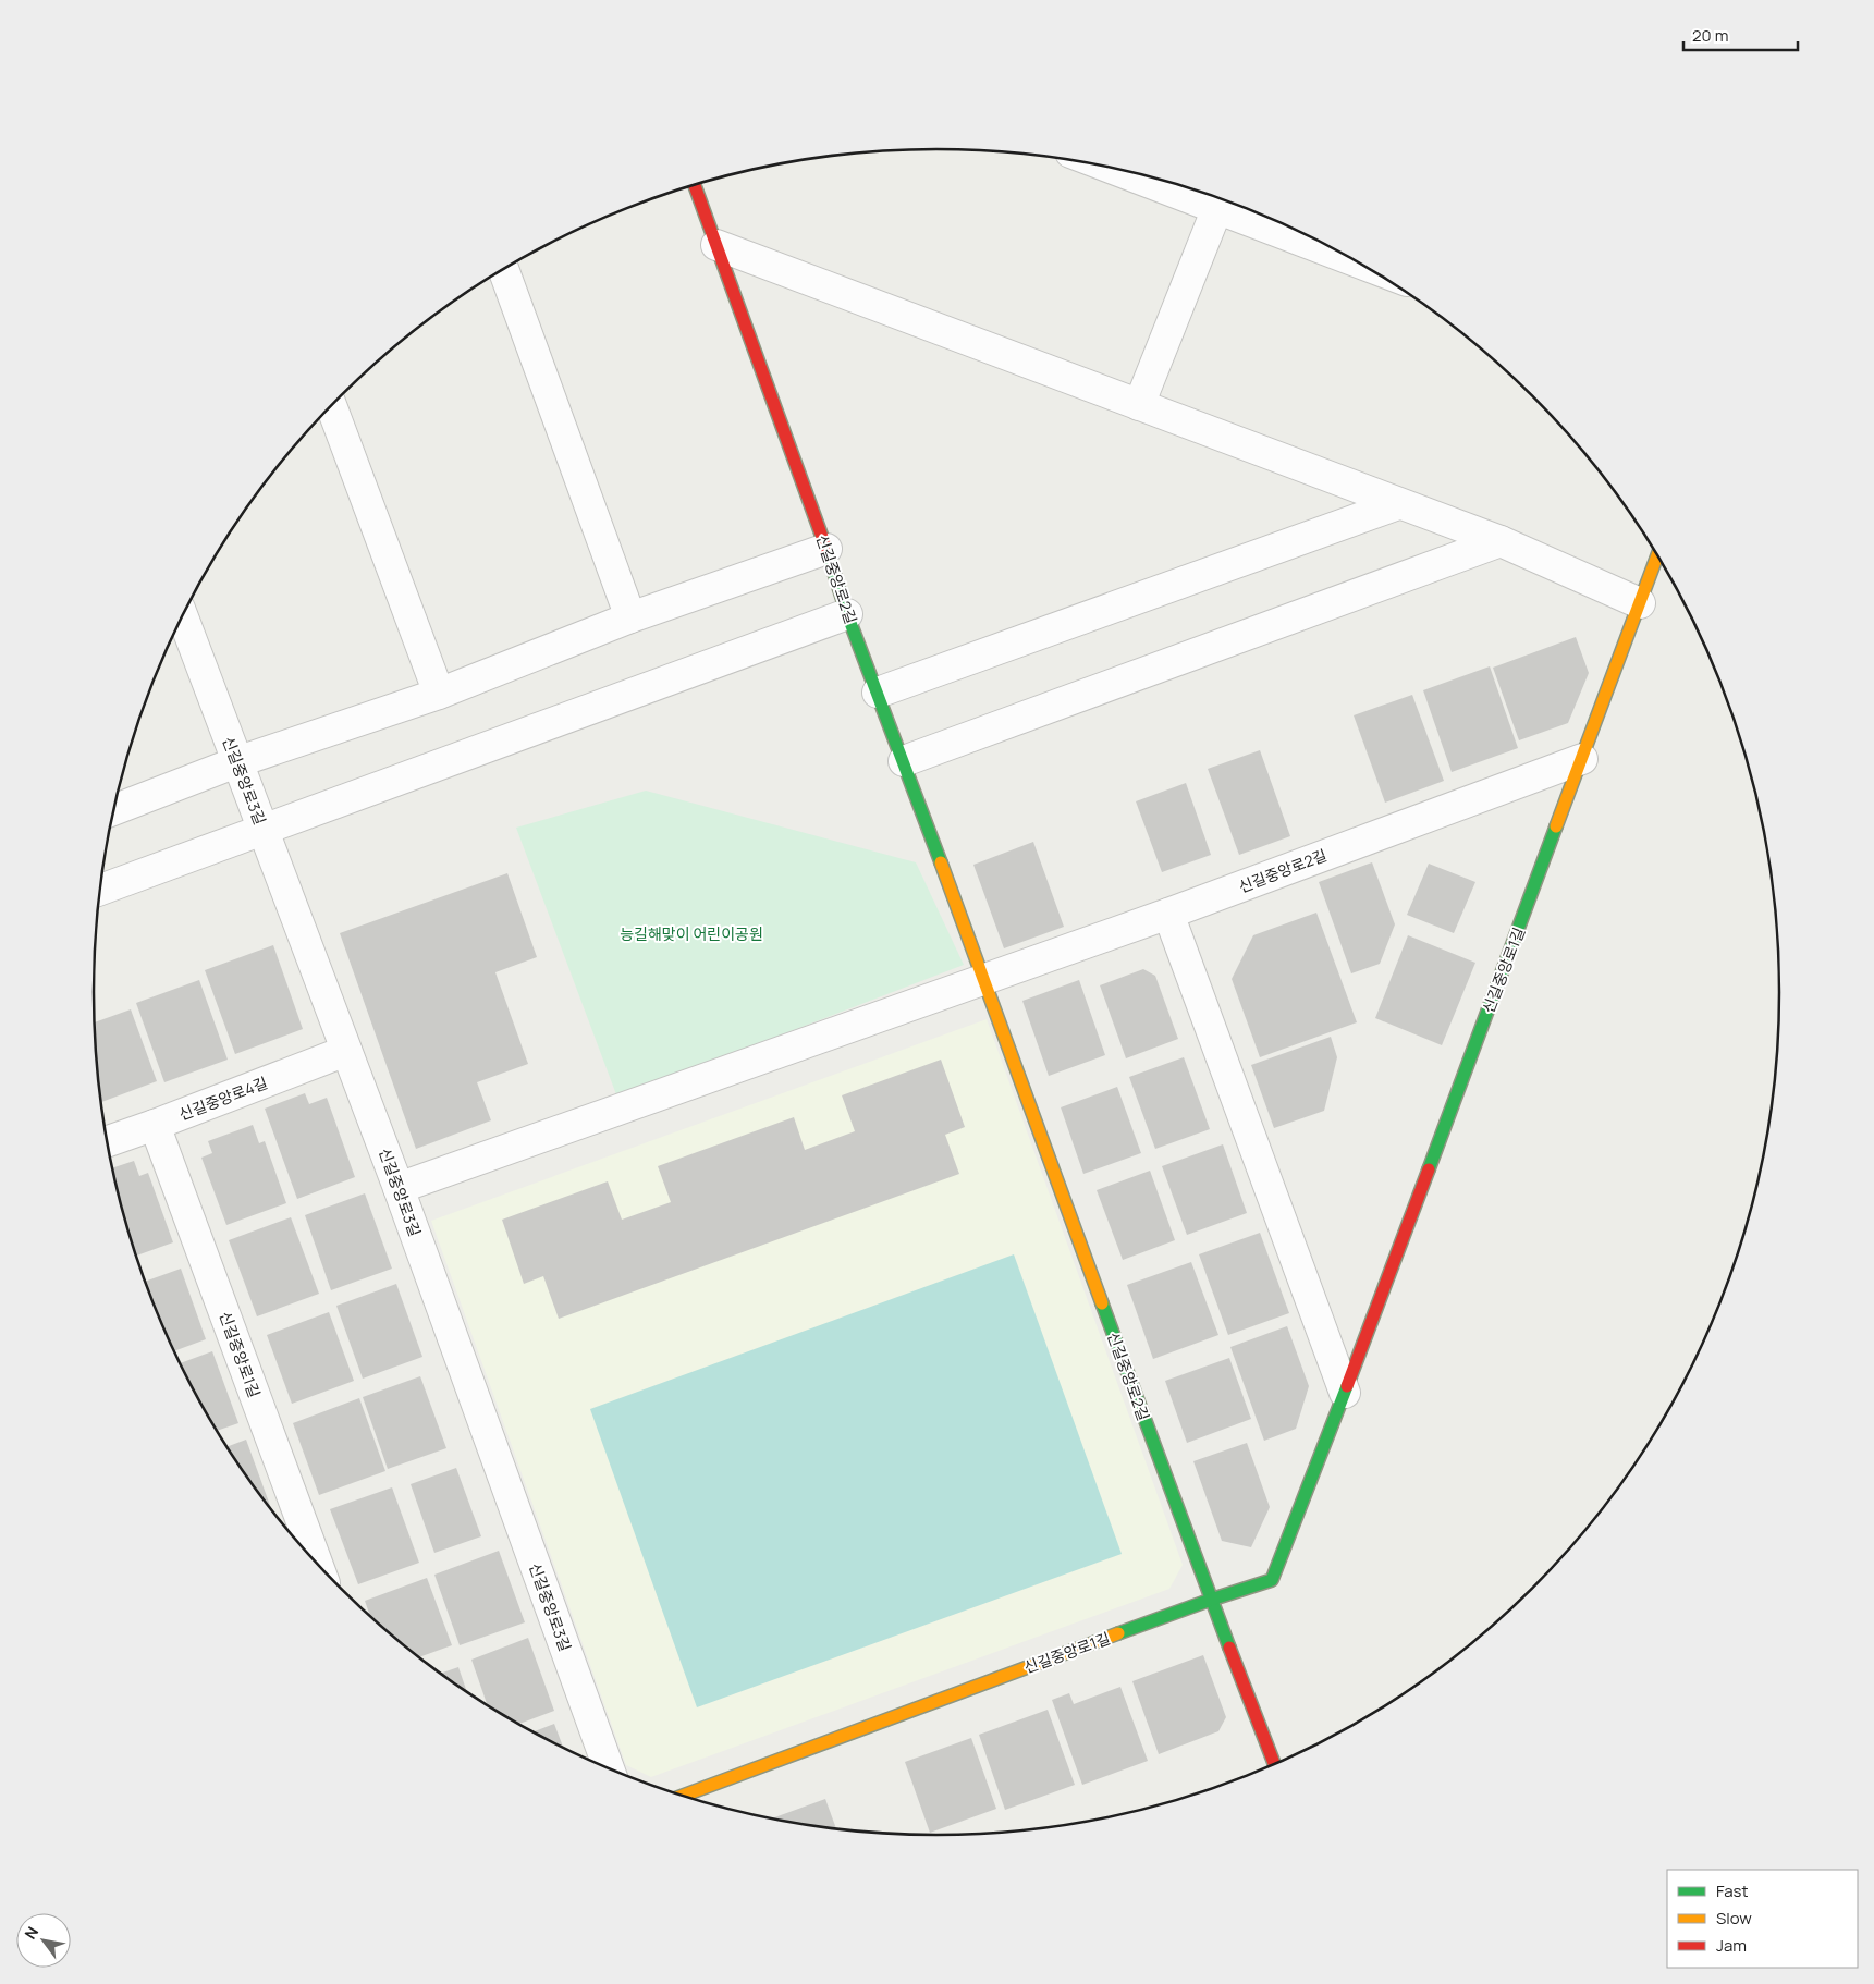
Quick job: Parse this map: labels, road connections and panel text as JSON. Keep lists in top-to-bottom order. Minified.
{"streets":{"street":["신길중앙로2길","신길중앙로3길","신길중앙로1길","신길중앙로4길"]},"crossings":[["신길중앙로2길","신길중앙로1길"],["신길중앙로3길","신길중앙로4길"],["신길중앙로1길","신길중앙로4길"]],"parks":["능길해맞이 어린이공원"],"legend":["Fast","Slow","Jam"],"scale_bar":"20 m","north":"top left"}
